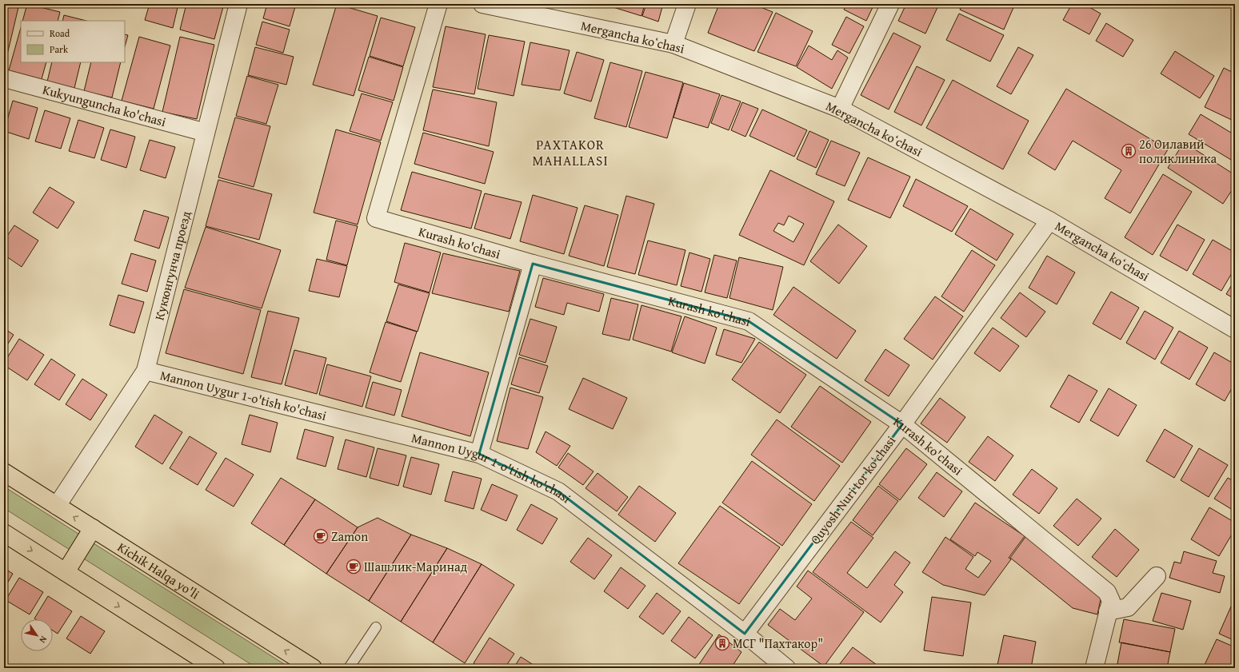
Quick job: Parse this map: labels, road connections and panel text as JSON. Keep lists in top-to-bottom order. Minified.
{"streets":{"highway":["Kichik Halqa yo'li"],"street":["Mergancha koʻchasi","Kukyunguncha ko'chasi","Kurash ko'chasi","Кукюнгунча проезд","Mannon Uygur 1-o'tish ko'chasi","Quyosh Nuri tor koʻchasi"]},"crossings":[["Mergancha koʻchasi","Quyosh Nuri tor koʻchasi"],["Kukyunguncha ko'chasi","Кукюнгунча проезд"],["Kurash ko'chasi","Quyosh Nuri tor koʻchasi"],["Кукюнгунча проезд","Mannon Uygur 1-o'tish ko'chasi"],["Кукюнгунча проезд","Kichik Halqa yo'li"],["Mannon Uygur 1-o'tish ko'chasi","Quyosh Nuri tor koʻchasi"]],"districts":["PAXTAKOR MAHALLASI"],"places":{"building":["26 Оилавий поликлиника","МСГ \"Пахтакор\""],"cafe":["Zamon","Шашлик-Маринад"]},"legend":["Road","Park"],"north":"bottom right"}
